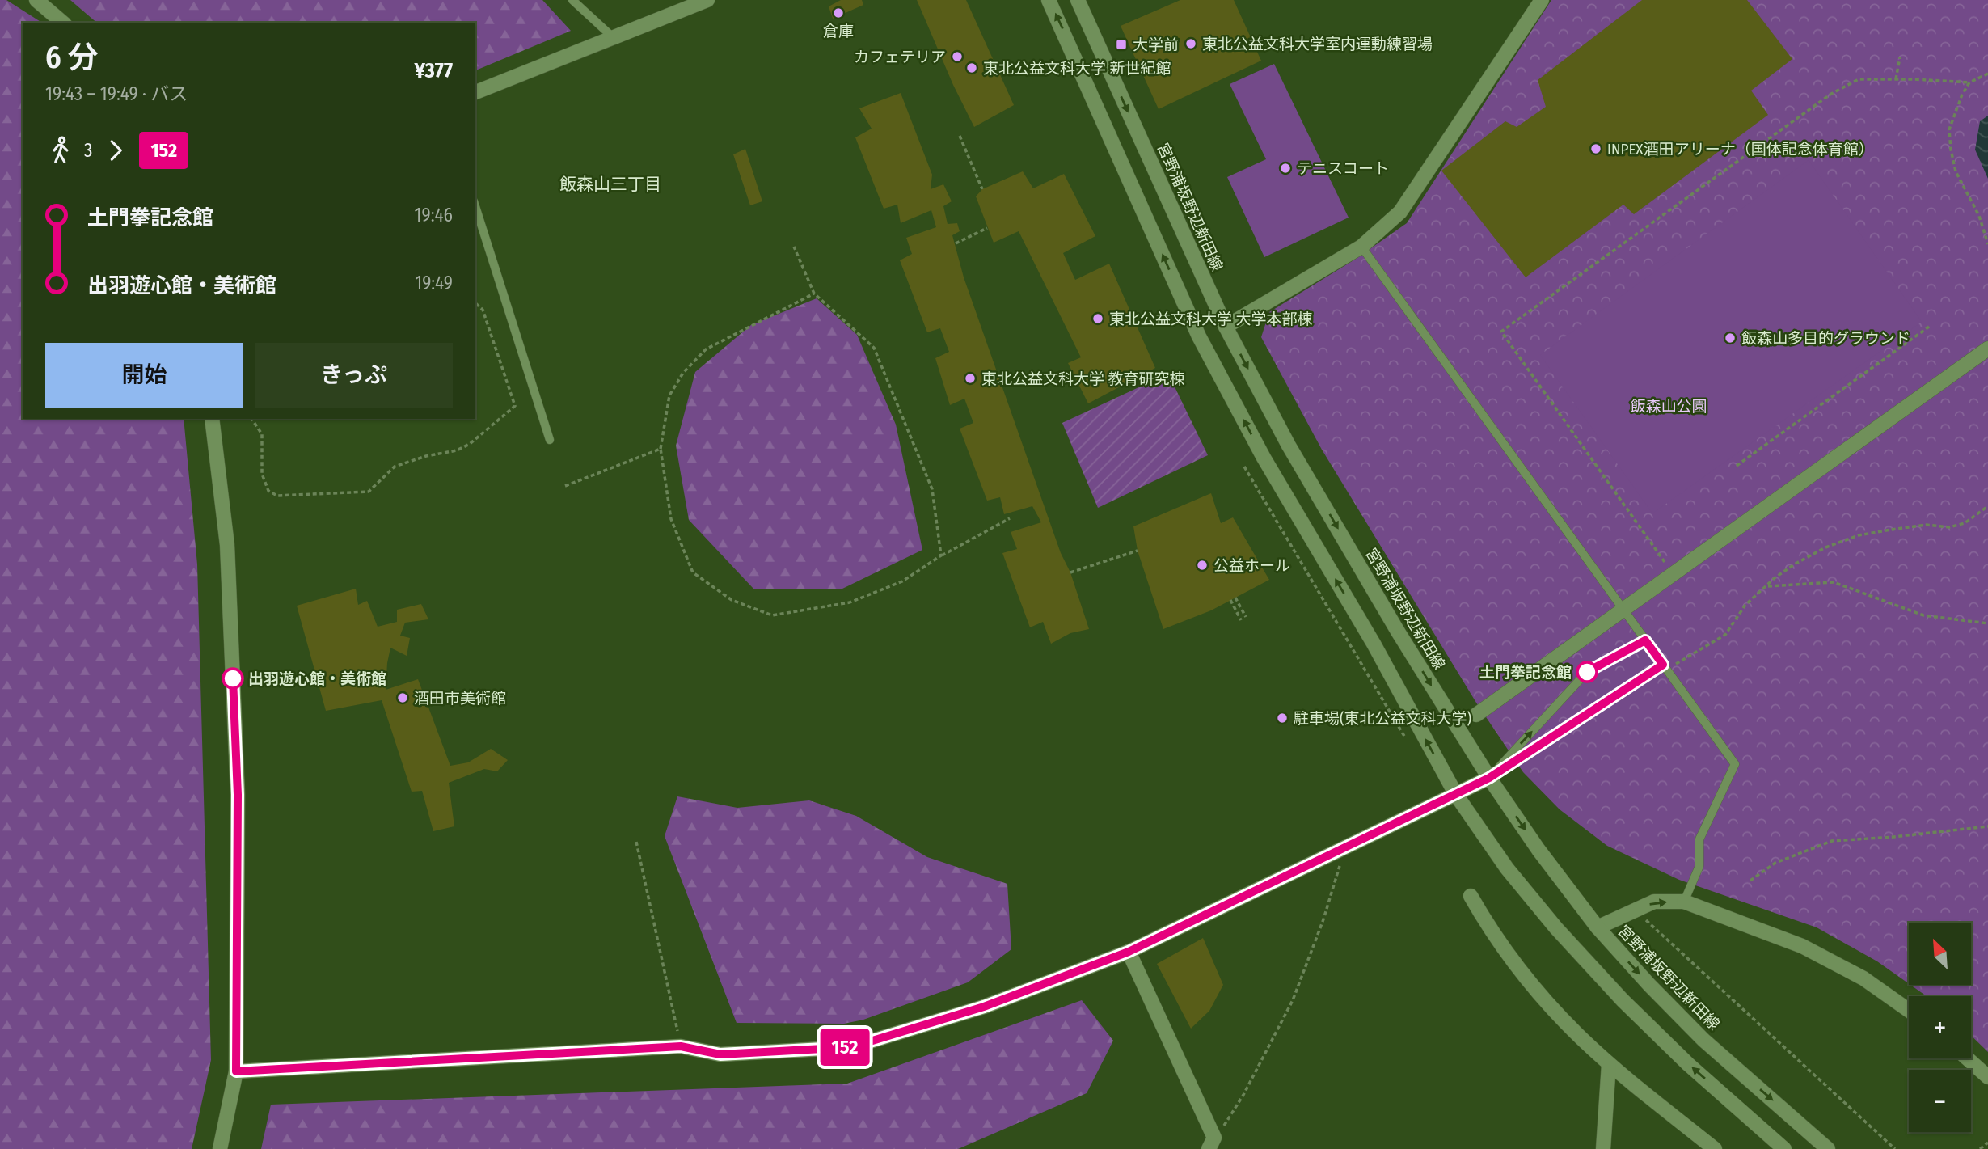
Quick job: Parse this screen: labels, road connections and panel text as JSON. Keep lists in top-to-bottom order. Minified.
{"streets":{"street":["宮野浦坂野辺新田線"]},"districts":["飯森山三丁目"],"parks":["飯森山公園"],"places":{"other":["倉庫","東北公益文科大学室内運動練習場","カフェテリア","東北公益文科大学 新世紀館","INPEX酒田アリーナ（国体記念体育館）","テニスコート","東北公益文科大学 大学本部棟","飯森山多目的グラウンド","東北公益文科大学 教育研究棟","公益ホール","土門拳記念館","出羽遊心館・美術館","酒田市美術館","駐車場(東北公益文科大学)"],"transit":["大学前"]},"lines":["bus line 152"],"north":"top left","page":{"on_map":"152","heading":["6 分","19:43 – 19:49 · バス","¥377"],"legs":["3","152"],"list":[{"name":"土門拳記念館","value":"19:46"},{"name":"出羽遊心館・美術館","value":"19:49"}],"buttons":["開始","きっぷ"],"map_buttons":["+","−"]}}
